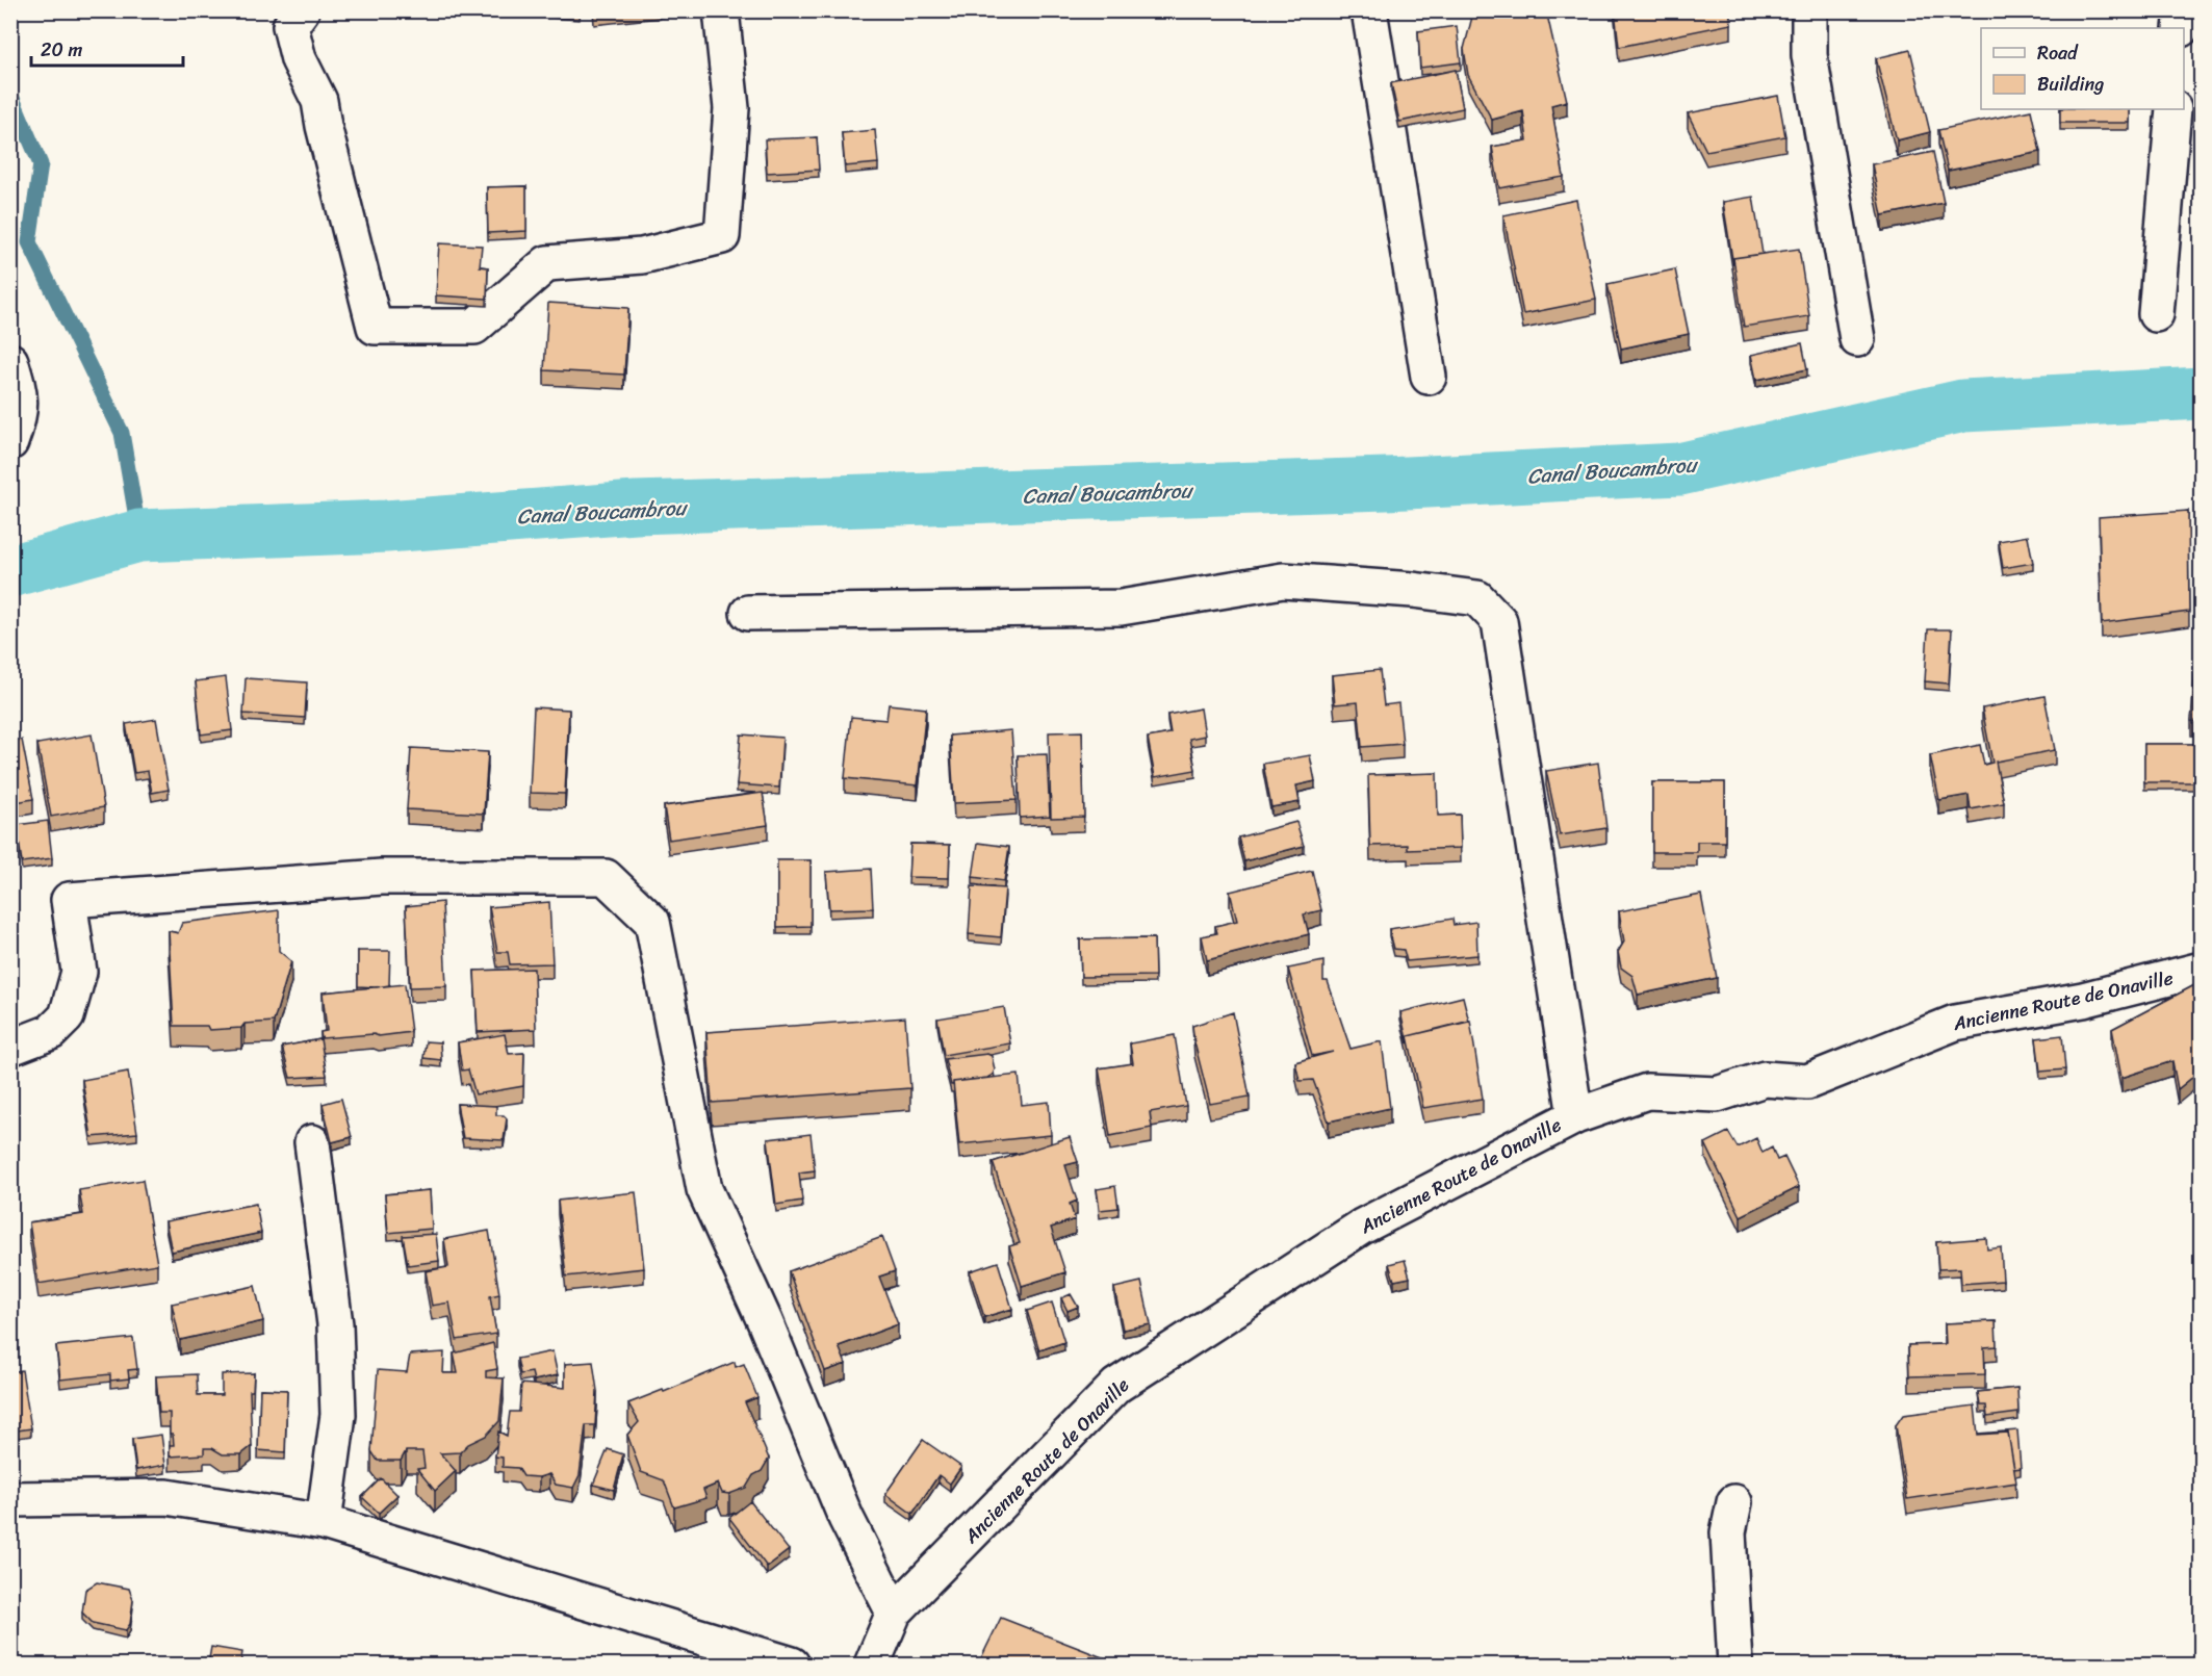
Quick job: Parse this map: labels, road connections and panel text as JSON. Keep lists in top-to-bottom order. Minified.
{"streets":{"street":["Ancienne Route de Onaville"]},"water":["Canal Boucambrou"],"legend":["Road","Building"],"scale_bar":"20 m"}
